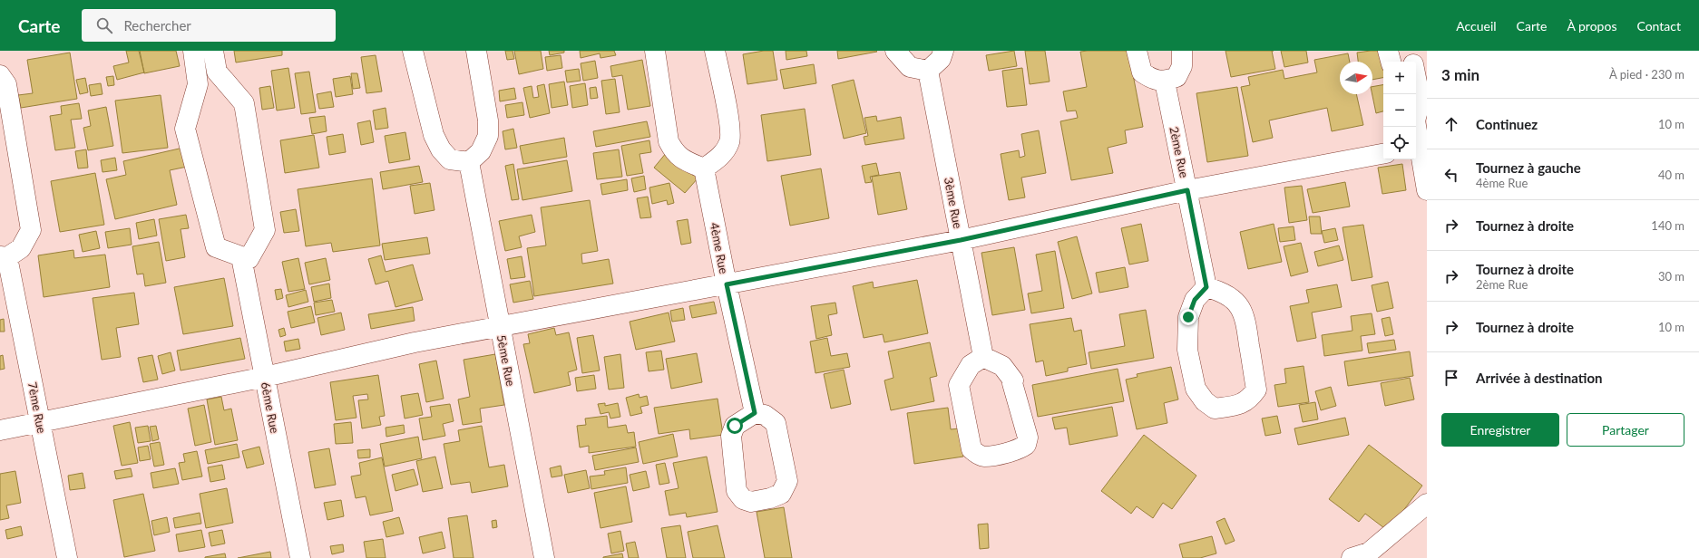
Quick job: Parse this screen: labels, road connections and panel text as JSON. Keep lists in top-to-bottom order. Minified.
{"streets":{"street":["2ème Rue","3ème Rue","4ème Rue","5ème Rue","7ème Rue","6ème Rue"]},"north":"right","page":{"header":"Carte","search":"Rechercher","nav":["Accueil","Carte","À propos","Contact"],"heading":["3 min","À pied · 230 m"],"map_buttons":["+","−"],"list":[["Continuez","10 m"],["Tournez à gauche","4ème Rue","40 m"],["Tournez à droite","140 m"],["Tournez à droite","2ème Rue","30 m"],["Tournez à droite","10 m"],"Arrivée à destination"],"buttons":["Enregistrer","Partager"]}}
